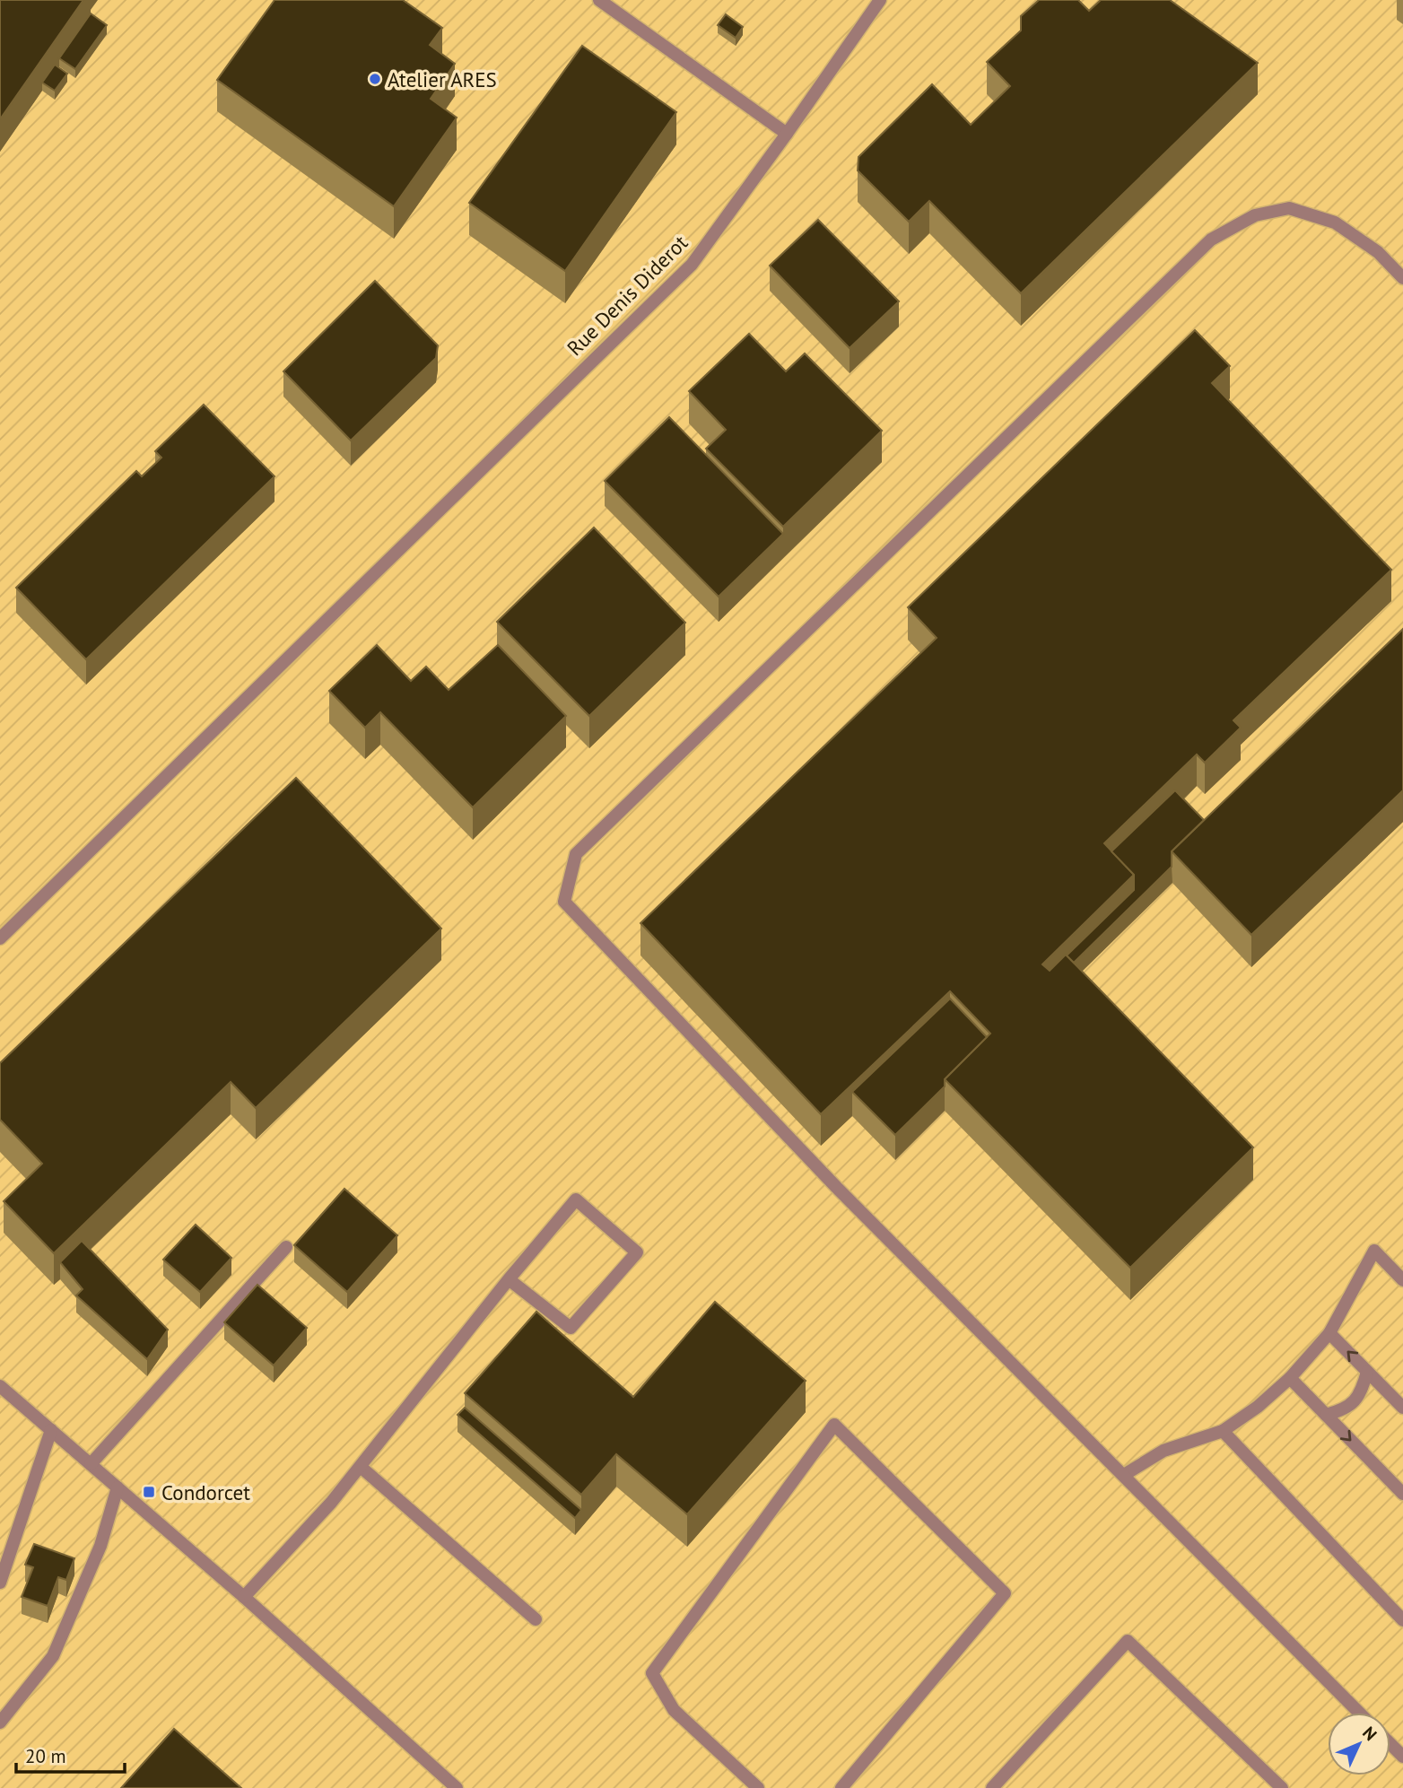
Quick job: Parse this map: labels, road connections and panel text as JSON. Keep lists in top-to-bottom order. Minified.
{"streets":{"lane":["Rue Denis Diderot"]},"places":{"other":["Atelier ARES"],"transit":["Condorcet"]},"scale_bar":"20 m","north":"top right"}
